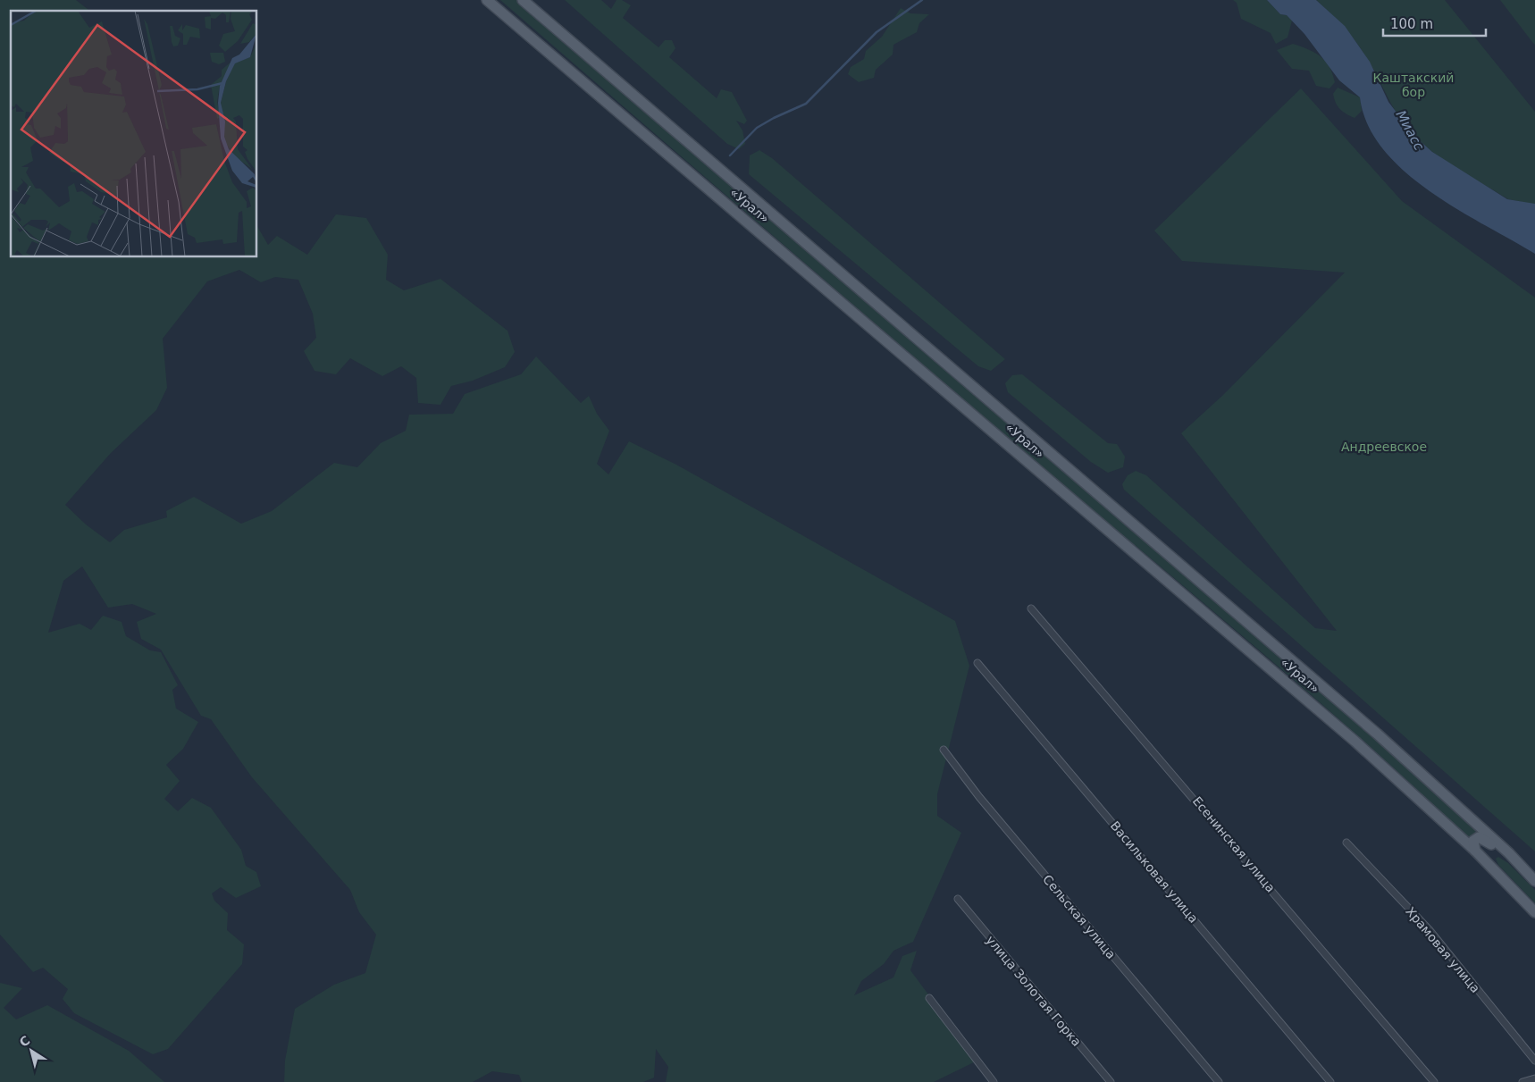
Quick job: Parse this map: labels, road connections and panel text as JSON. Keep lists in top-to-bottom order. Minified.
{"streets":{"main road":["«Урал»"],"street":["Есенинская улица","Васильковая улица","Сельская улица","Храмовая улица","улица Золотая Горка"]},"water":["Миасс"],"parks":["Каштакский бор","Андреевское"],"scale_bar":"100 m","north":"top left"}
